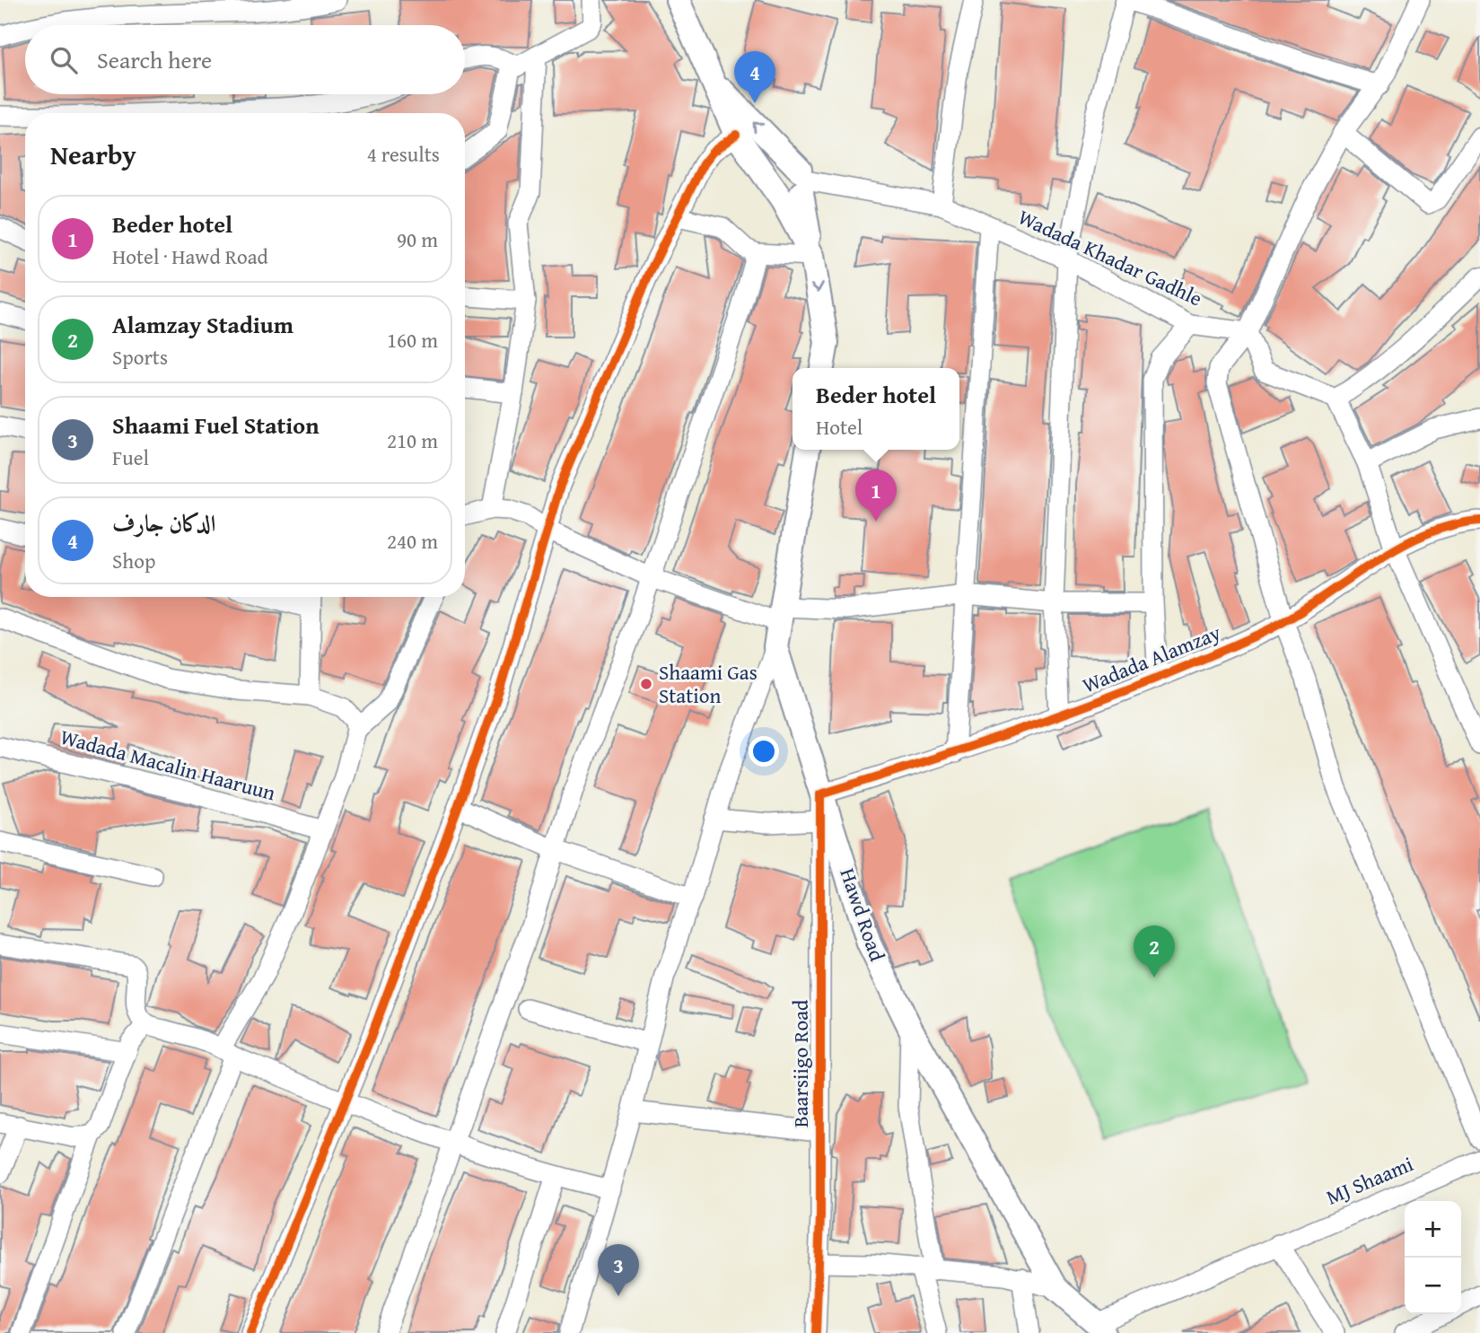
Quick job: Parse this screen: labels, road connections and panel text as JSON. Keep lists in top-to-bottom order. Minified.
{"streets":{"main road":["Hawd Road"],"street":["Wadada Khadar Gadhle","Wadada Alamzay","Wadada Macalin Haaruun","Baarsiigo Road","MJ Shaami"]},"crossings":[["Wadada Alamzay","Hawd Road"],["Wadada Alamzay","Baarsiigo Road"],["Hawd Road","Baarsiigo Road"],["Hawd Road","MJ Shaami"]],"places":["Shaami Gas Station"],"page":{"search":"Search here","pins":["4","1","2","3"],"heading":["Nearby","4 results"],"list":[{"mark":"1","name":"Beder hotel","note":"Hotel · Hawd Road","value":"90 m"},{"mark":"2","name":"Alamzay Stadium","note":"Sports","value":"160 m"},{"mark":"3","name":"Shaami Fuel Station","note":"Fuel","value":"210 m"},{"mark":"4","name":"الدكان جارف","note":"Shop","value":"240 m"}],"popup":["Beder hotel","Hotel"],"map_buttons":["+","−"]}}
